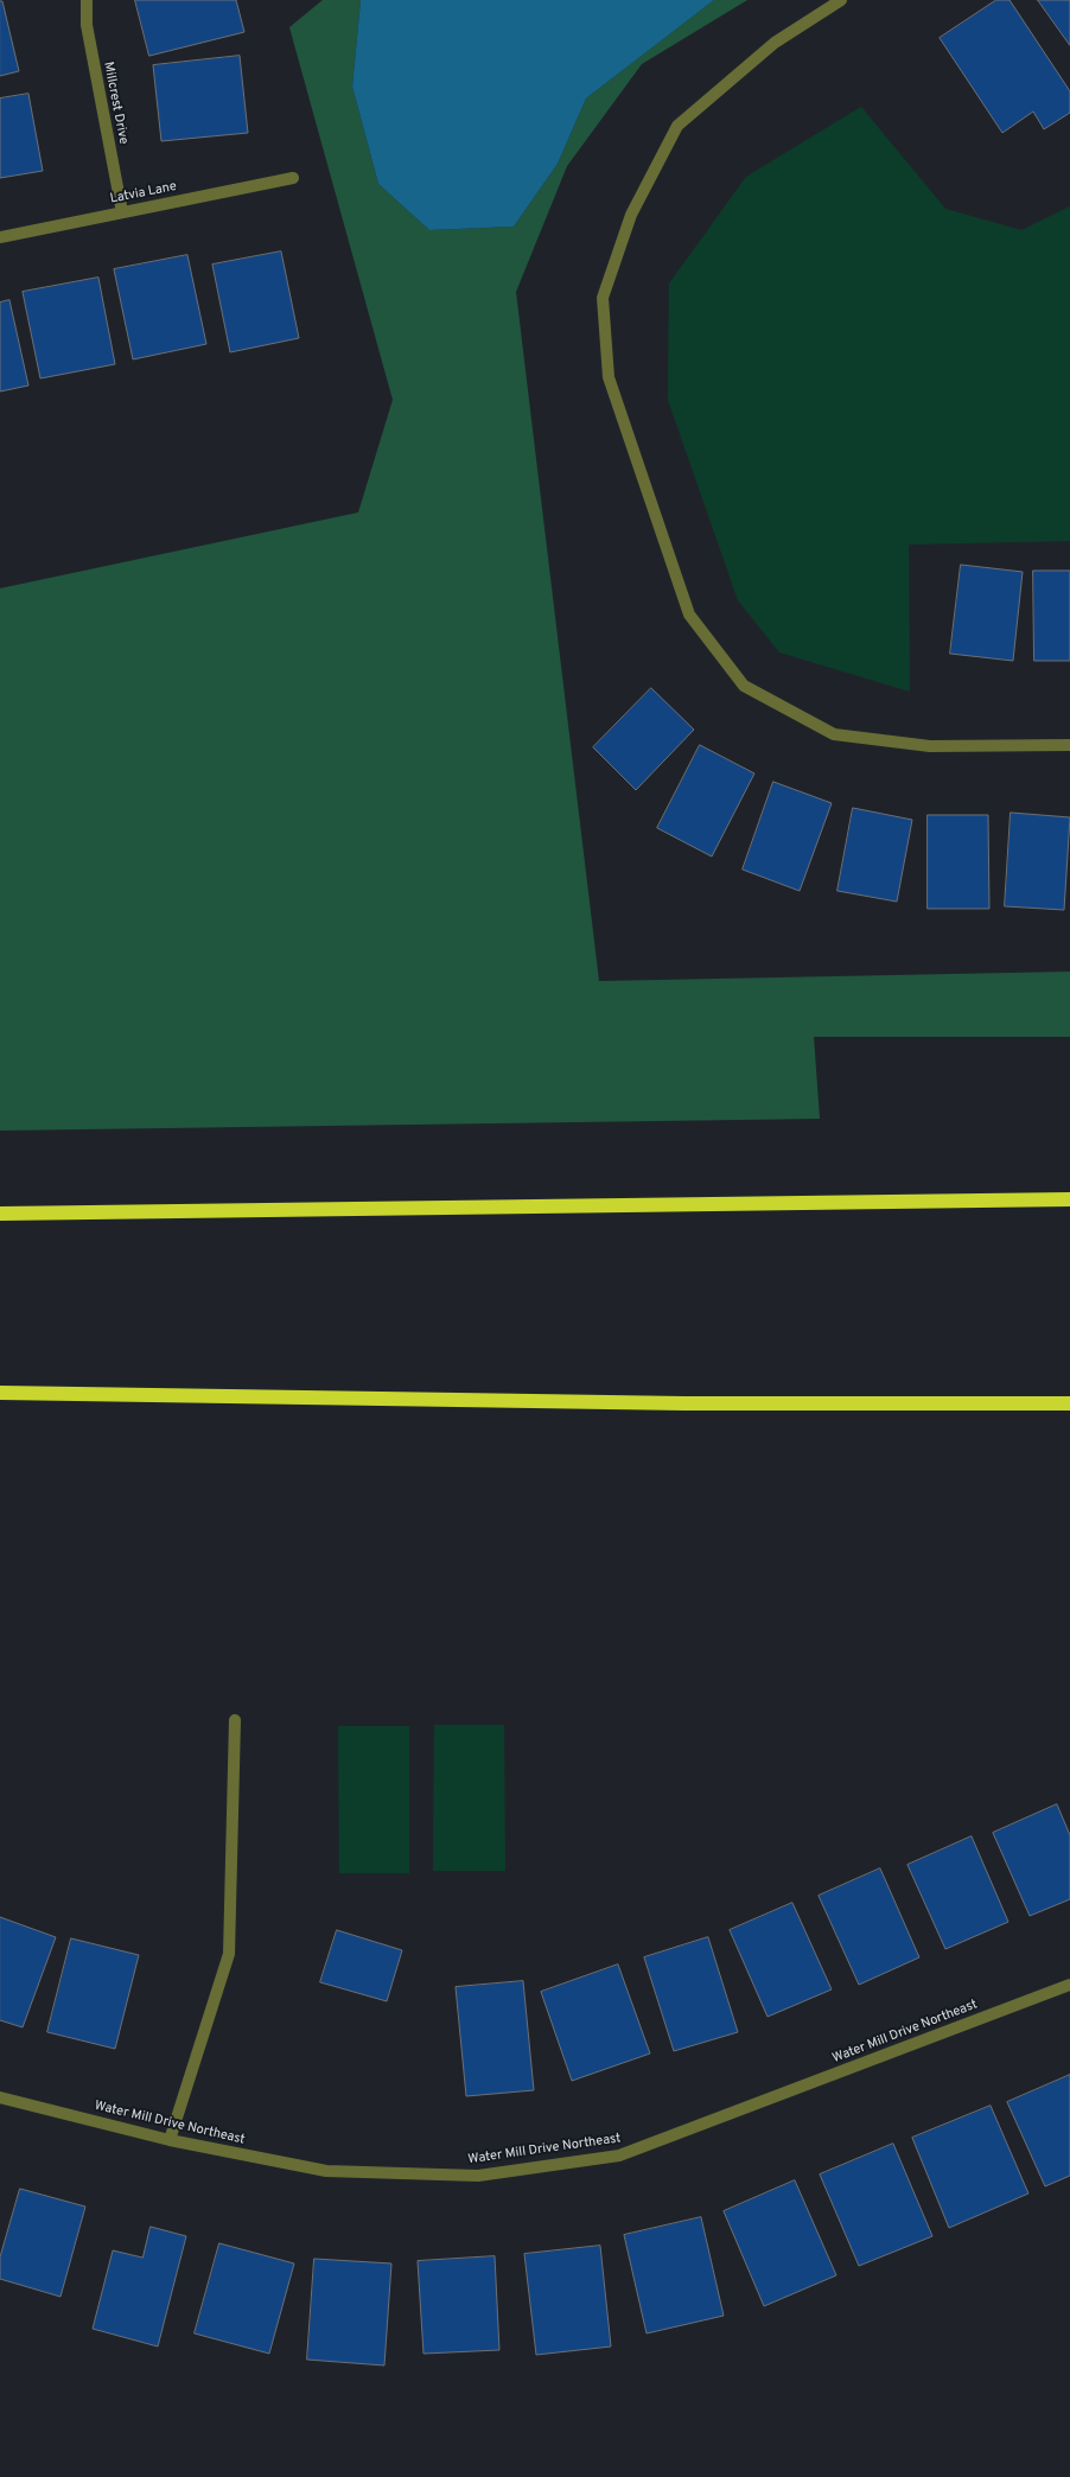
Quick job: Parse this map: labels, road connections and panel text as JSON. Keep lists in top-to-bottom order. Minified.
{"streets":{"street":["Millcrest Drive","Latvia Lane","Water Mill Drive Northeast"]},"crossings":[["Millcrest Drive","Latvia Lane"]]}
